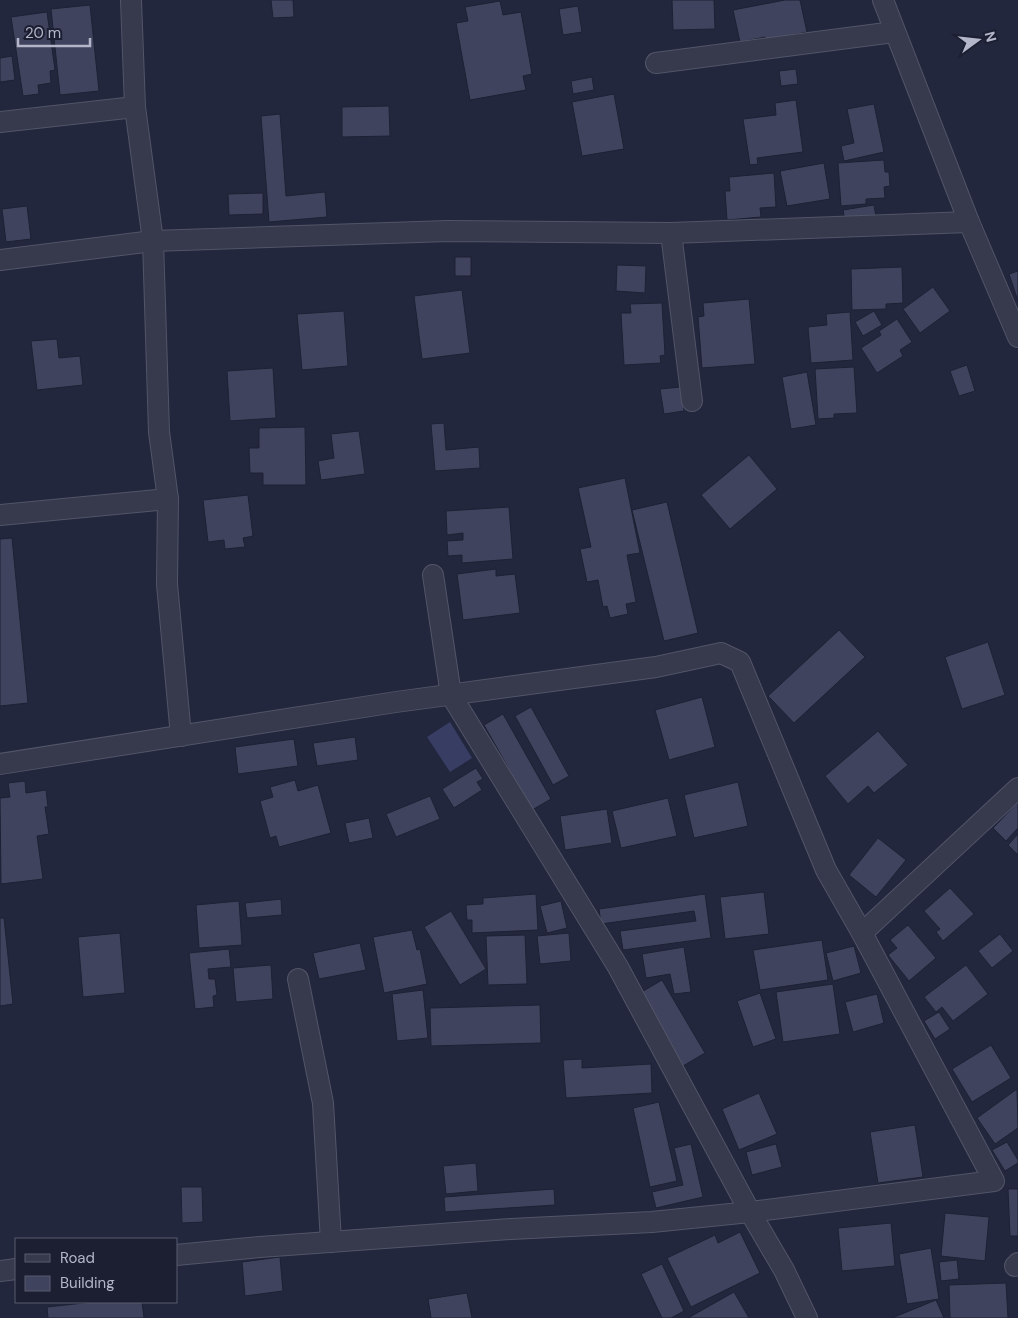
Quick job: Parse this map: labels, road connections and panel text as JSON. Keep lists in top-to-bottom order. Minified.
{"legend":["Road","Building"],"scale_bar":"20 m","north":"right"}
